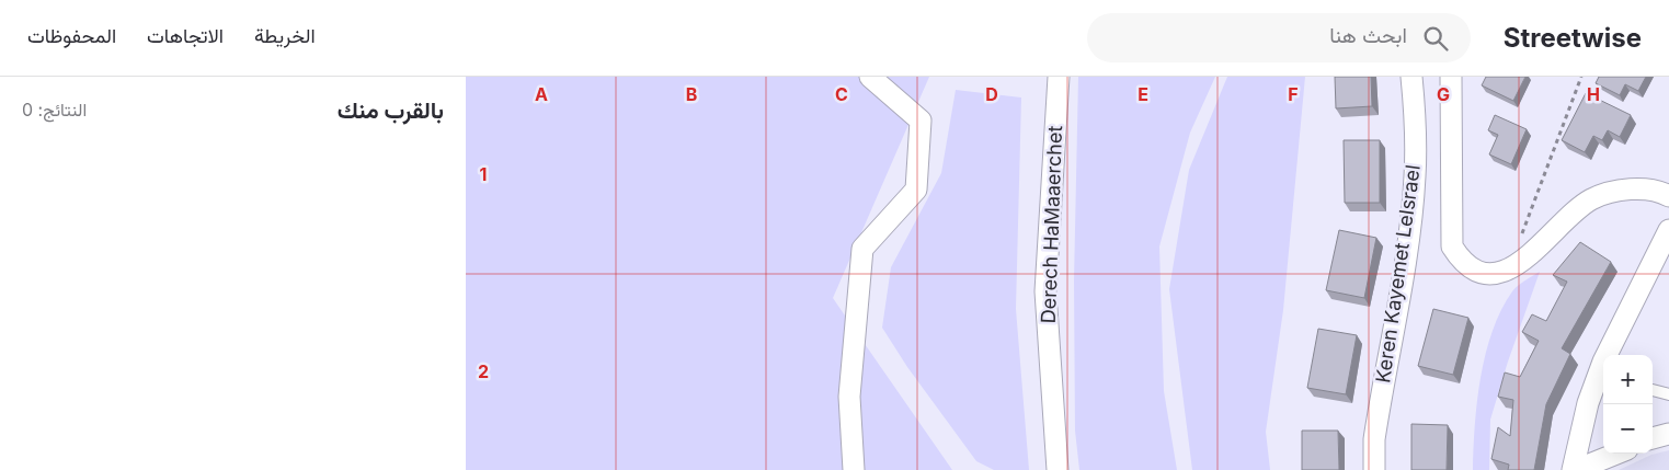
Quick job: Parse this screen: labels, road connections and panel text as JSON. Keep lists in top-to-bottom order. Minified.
{"streets":{"street":["Derech HaMaaerchet","Keren Kayemet LeIsrael"]},"page":{"header":"Streetwise","search":"ابحث هنا","nav":["الخريطة","الاتجاهات","المحفوظات"],"heading":["بالقرب منك","النتائج: 0"],"map_buttons":["+","−"]},"grid":{"columns":["A","B","C","D","E","F","G","H"],"rows":["1","2"]}}
